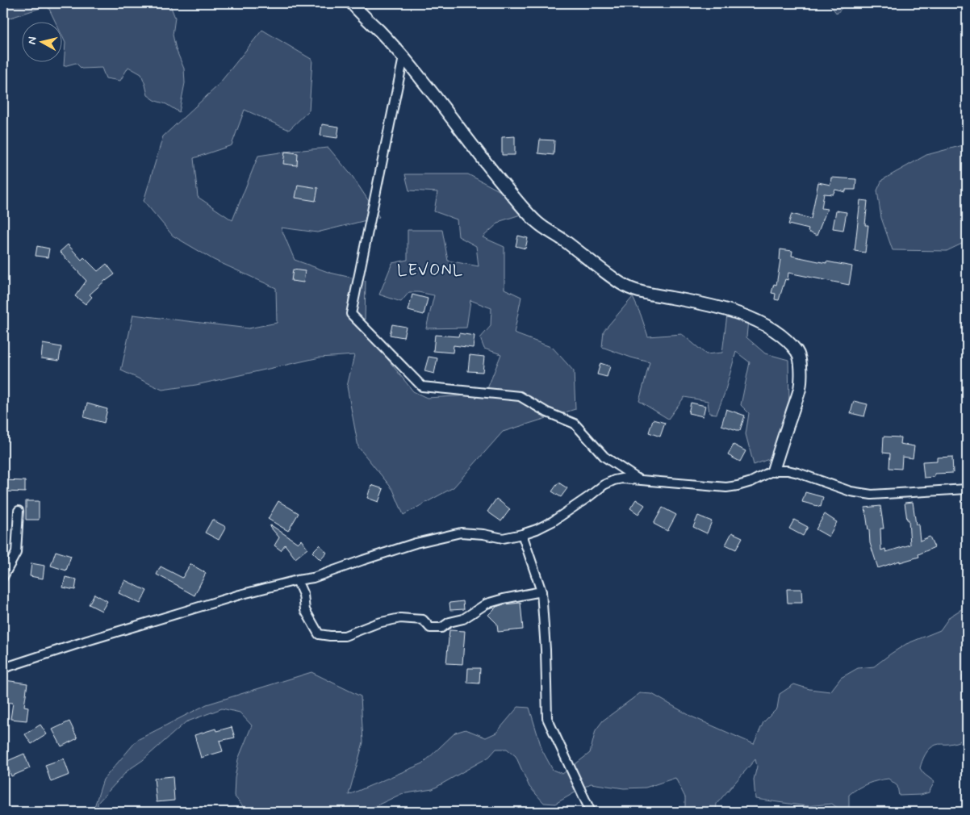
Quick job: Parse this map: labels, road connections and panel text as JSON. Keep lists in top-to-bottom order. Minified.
{"districts":["LEVONL"],"north":"left"}
